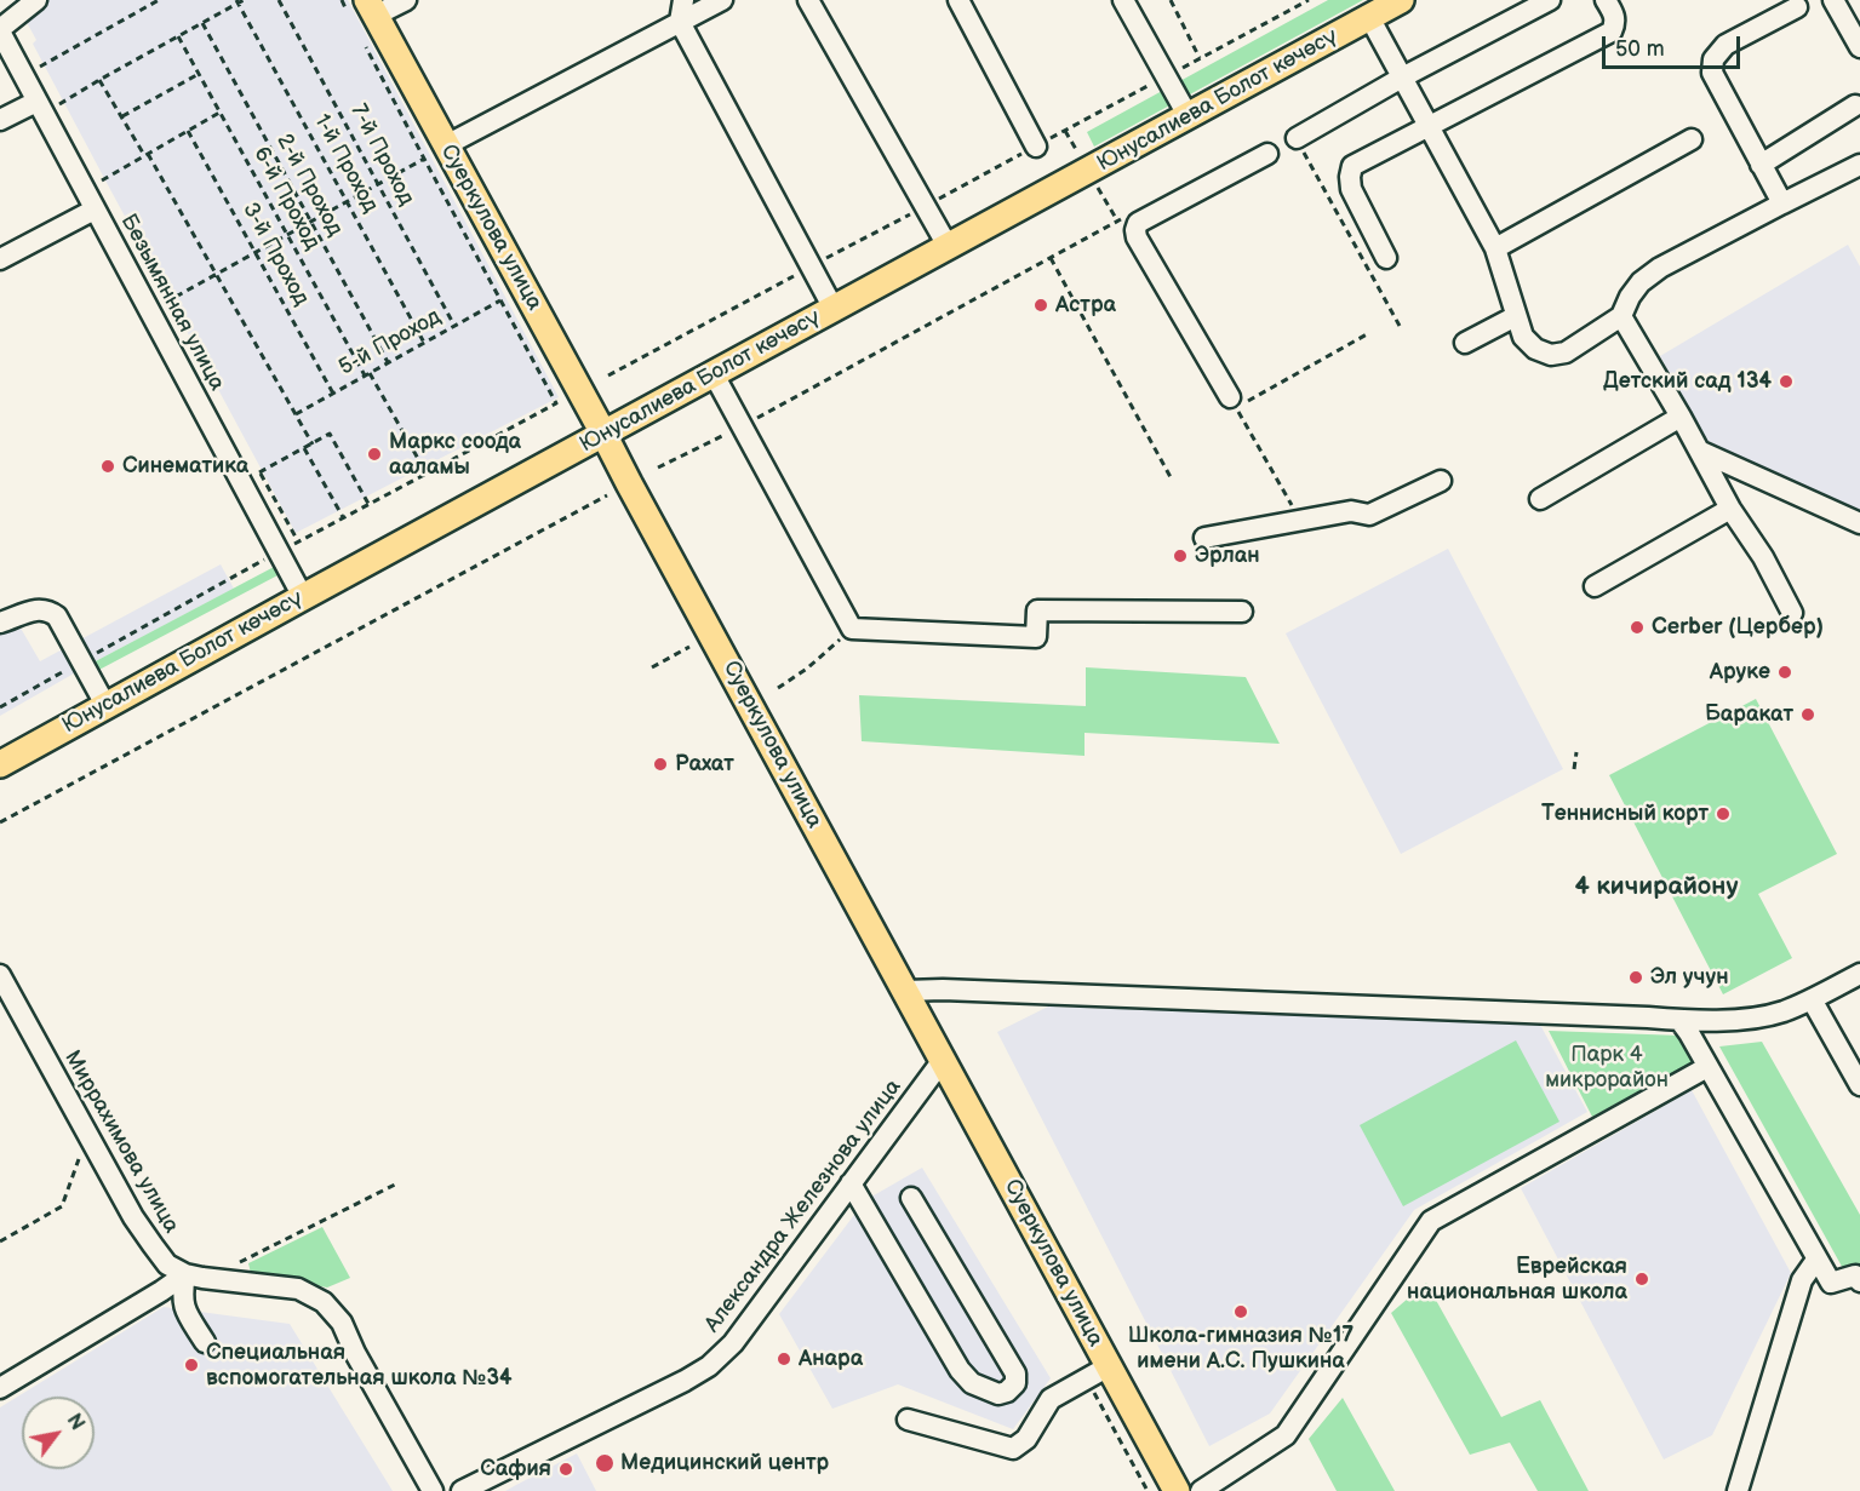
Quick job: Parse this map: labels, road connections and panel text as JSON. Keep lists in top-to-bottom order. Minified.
{"streets":{"main road":["Юнусалиева Болот көчөсү","Суеркулова улица"],"street":["Безымянная улица","Миррахимова улица","Александра Железнова улица"],"path":["7-й Проход","1-й Проход","2-й Проход","6-й Проход","3-й Проход","5-й Проход"]},"crossings":[["Юнусалиева Болот көчөсү","Суеркулова улица"],["Юнусалиева Болот көчөсү","Безымянная улица"],["7-й Проход","5-й Проход"],["1-й Проход","5-й Проход"],["2-й Проход","5-й Проход"],["6-й Проход","5-й Проход"],["Суеркулова улица","Александра Железнова улица"],["3-й Проход","5-й Проход"]],"districts":["4 кичирайону"],"parks":["Парк 4 микрорайон"],"places":["Астра","Детский сад 134","Маркс соода ааламы","Синематика","Эрлан","Cerber (Цербер)","Аруке","Баракат","Рахат","Теннисный корт","Эл учун","Еврейская национальная школа","Школа-гимназия №17 имени А.С. Пушкина","Анара","Специальная вспомогательная школа №34","Медицинский центр","Сафия"],"scale_bar":"50 m","north":"top right"}
